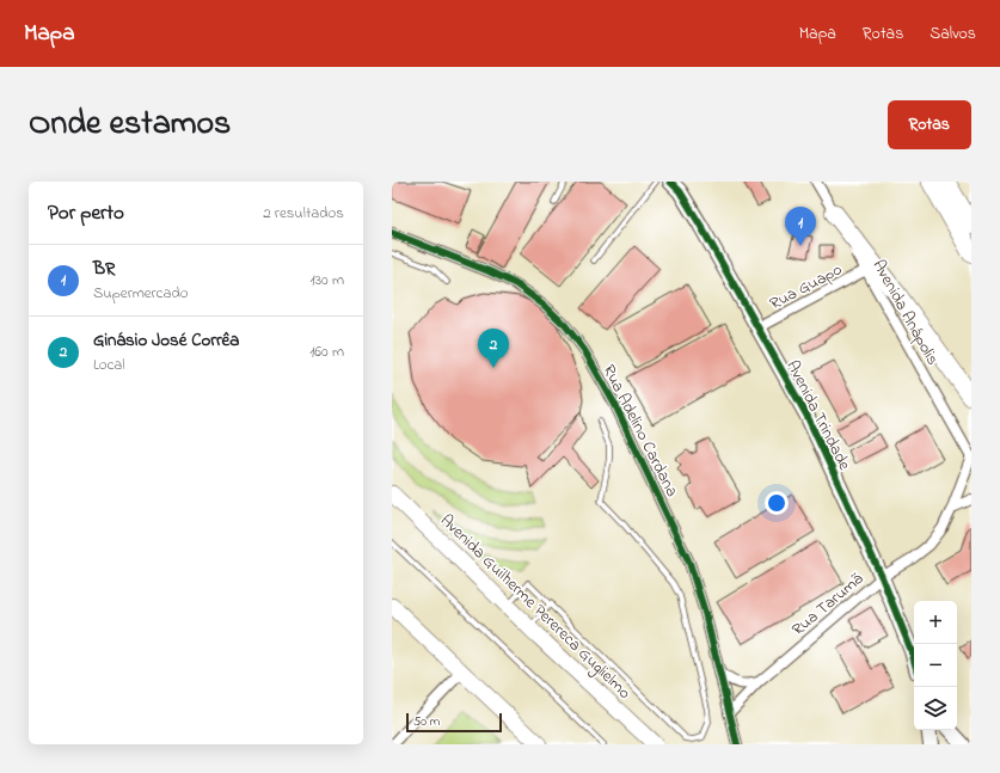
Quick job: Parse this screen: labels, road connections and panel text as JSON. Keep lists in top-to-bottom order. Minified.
{"streets":{"main road":["Avenida Guilherme Perereca Guglielmo"],"street":["Rua Guapo","Avenida Anápolis","Avenida Trindade","Rua Adelino Cardana","Rua Tarumã"]},"crossings":[["Rua Guapo","Avenida Anápolis"],["Rua Guapo","Avenida Trindade"],["Avenida Anápolis","Rua Tarumã"],["Avenida Trindade","Rua Tarumã"],["Rua Adelino Cardana","Rua Tarumã"]],"scale_bar":"50 m","page":{"header":"Mapa","nav":["Mapa","Rotas","Salvos"],"title":"Onde estamos","buttons":"Rotas","heading":["Por perto","2 resultados"],"pins":["1","2"],"list":[{"mark":"1","name":"BR","note":"Supermercado","value":"130 m"},{"mark":"2","name":"Ginásio José Corrêa","note":"Local","value":"160 m"}],"map_buttons":["+","−"],"scale":"50 m"}}
